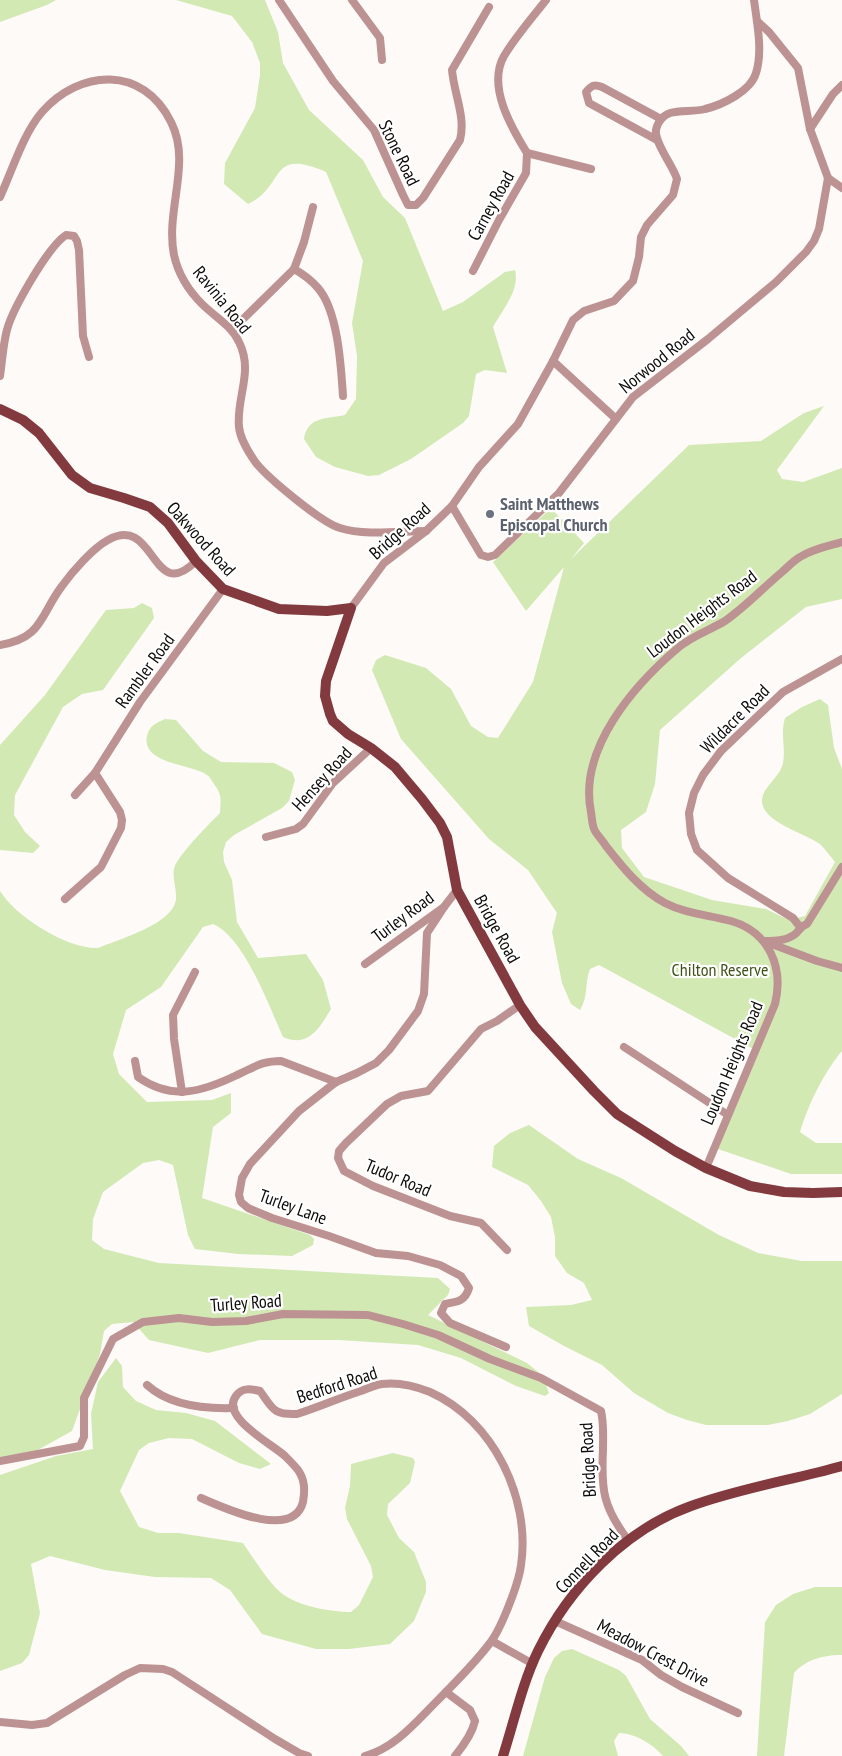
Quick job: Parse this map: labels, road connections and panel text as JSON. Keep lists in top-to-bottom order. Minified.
{"streets":{"main road":["Bridge Road","Oakwood Road","Connell Road"],"street":["Stone Road","Carney Road","Ravinia Road","Norwood Road","Loudon Heights Road","Rambler Road","Wildacre Road","Hensey Road","Turley Road","Tudor Road","Turley Lane","Bedford Road","Meadow Crest Drive"]},"crossings":[["Ravinia Road","Bridge Road"],["Norwood Road","Bridge Road"],["Bridge Road","Oakwood Road"],["Bridge Road","Loudon Heights Road"],["Bridge Road","Hensey Road"],["Bridge Road","Turley Road"],["Bridge Road","Tudor Road"],["Bridge Road","Connell Road"],["Oakwood Road","Rambler Road"],["Turley Road","Turley Lane"],["Connell Road","Meadow Crest Drive"]],"parks":["Chilton Reserve"],"places":["Saint Matthews Episcopal Church"]}
